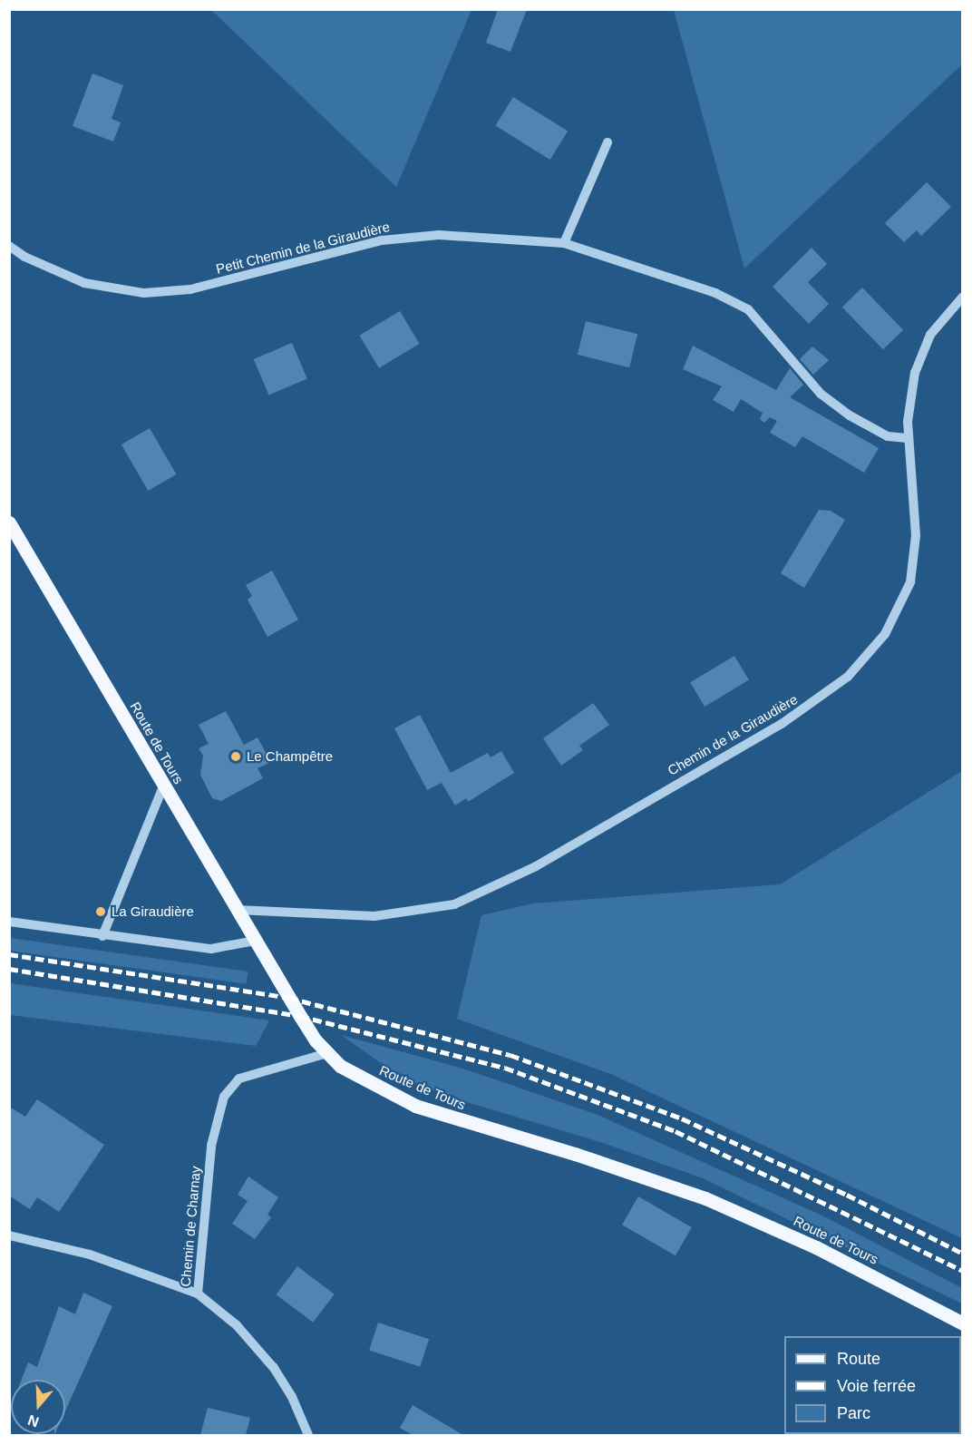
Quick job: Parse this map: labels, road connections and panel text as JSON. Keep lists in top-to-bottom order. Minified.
{"streets":{"main road":["Route de Tours"],"street":["Petit Chemin de la Giraudière","Chemin de la Giraudière","Chemin de Charnay"]},"crossings":[["Petit Chemin de la Giraudière","Chemin de la Giraudière"],["Chemin de la Giraudière","Route de Tours"],["Route de Tours","Chemin de Charnay"]],"places":["Le Champêtre","La Giraudière"],"legend":["Route","Voie ferrée","Parc"],"north":"bottom"}
